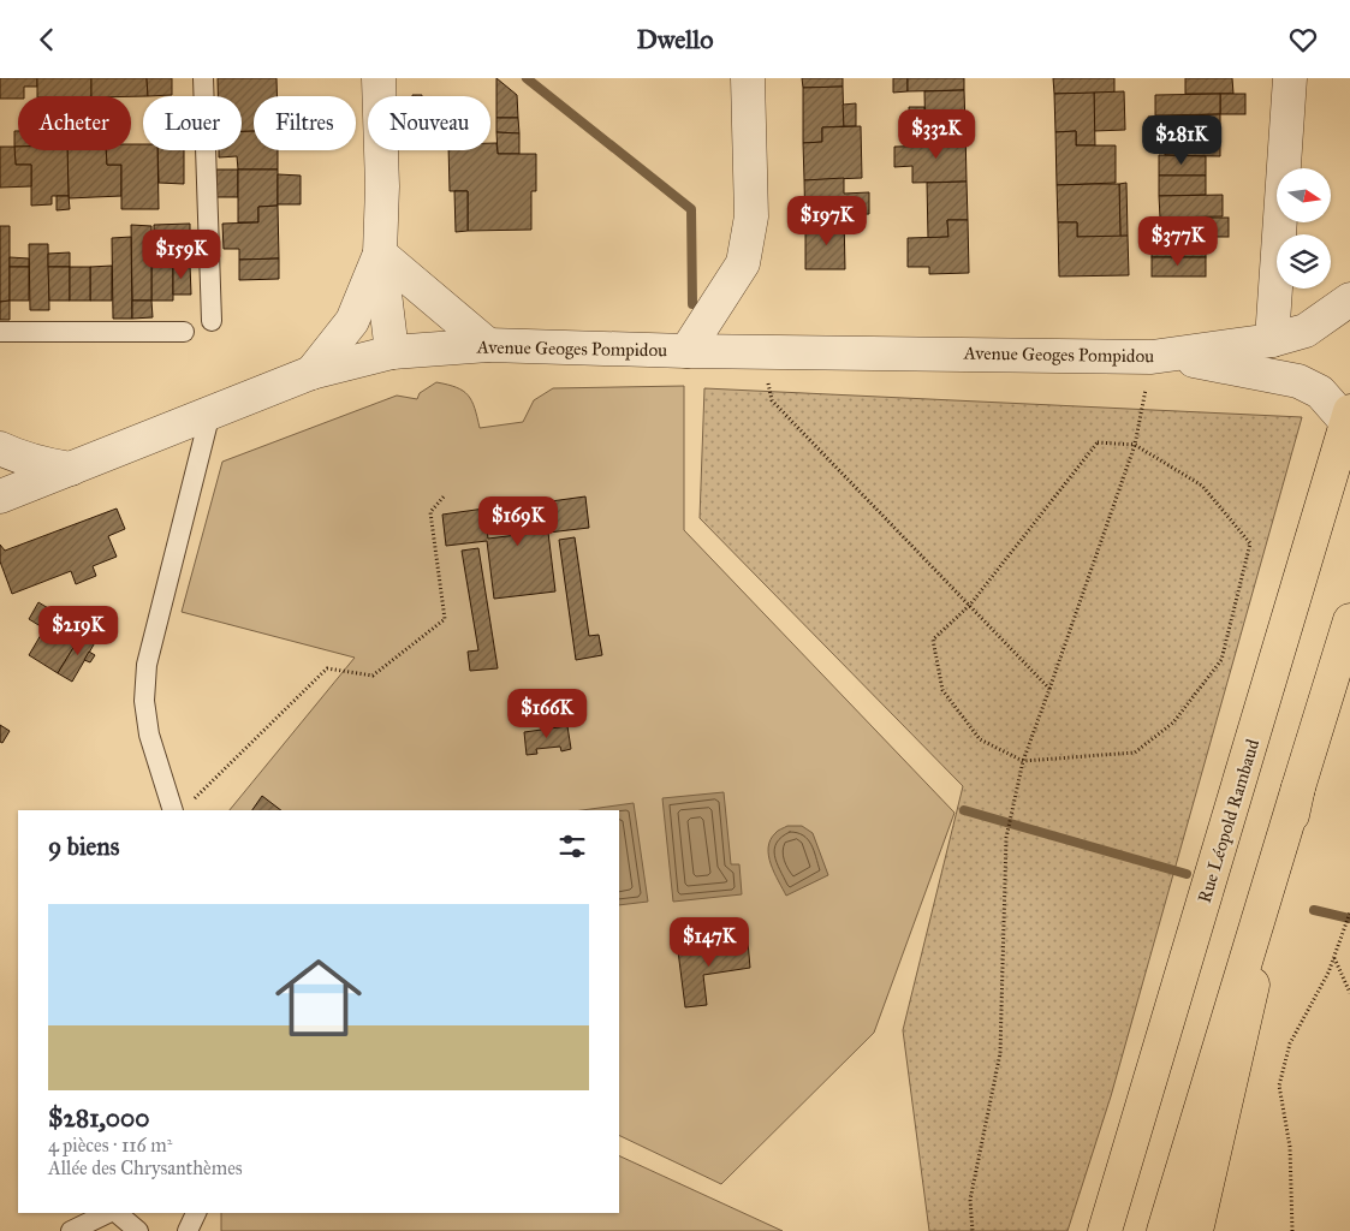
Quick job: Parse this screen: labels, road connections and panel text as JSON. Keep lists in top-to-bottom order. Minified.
{"streets":{"main road":["Rue Léopold Rambaud"],"street":["Avenue Geoges Pompidou"]},"crossings":[["Avenue Geoges Pompidou","Rue Léopold Rambaud"]],"north":"right","page":{"header":"Dwello","chip":["Acheter","Louer","Filtres","Nouveau"],"price":["$332K","$281K","$197K","$377K","$159K","$169K","$219K","$166K","$147K"],"heading":"9 biens","list":[{"name":"$281,000","note":"4 pièces · 116 m² · Allée des Chrysanthèmes"}]}}
